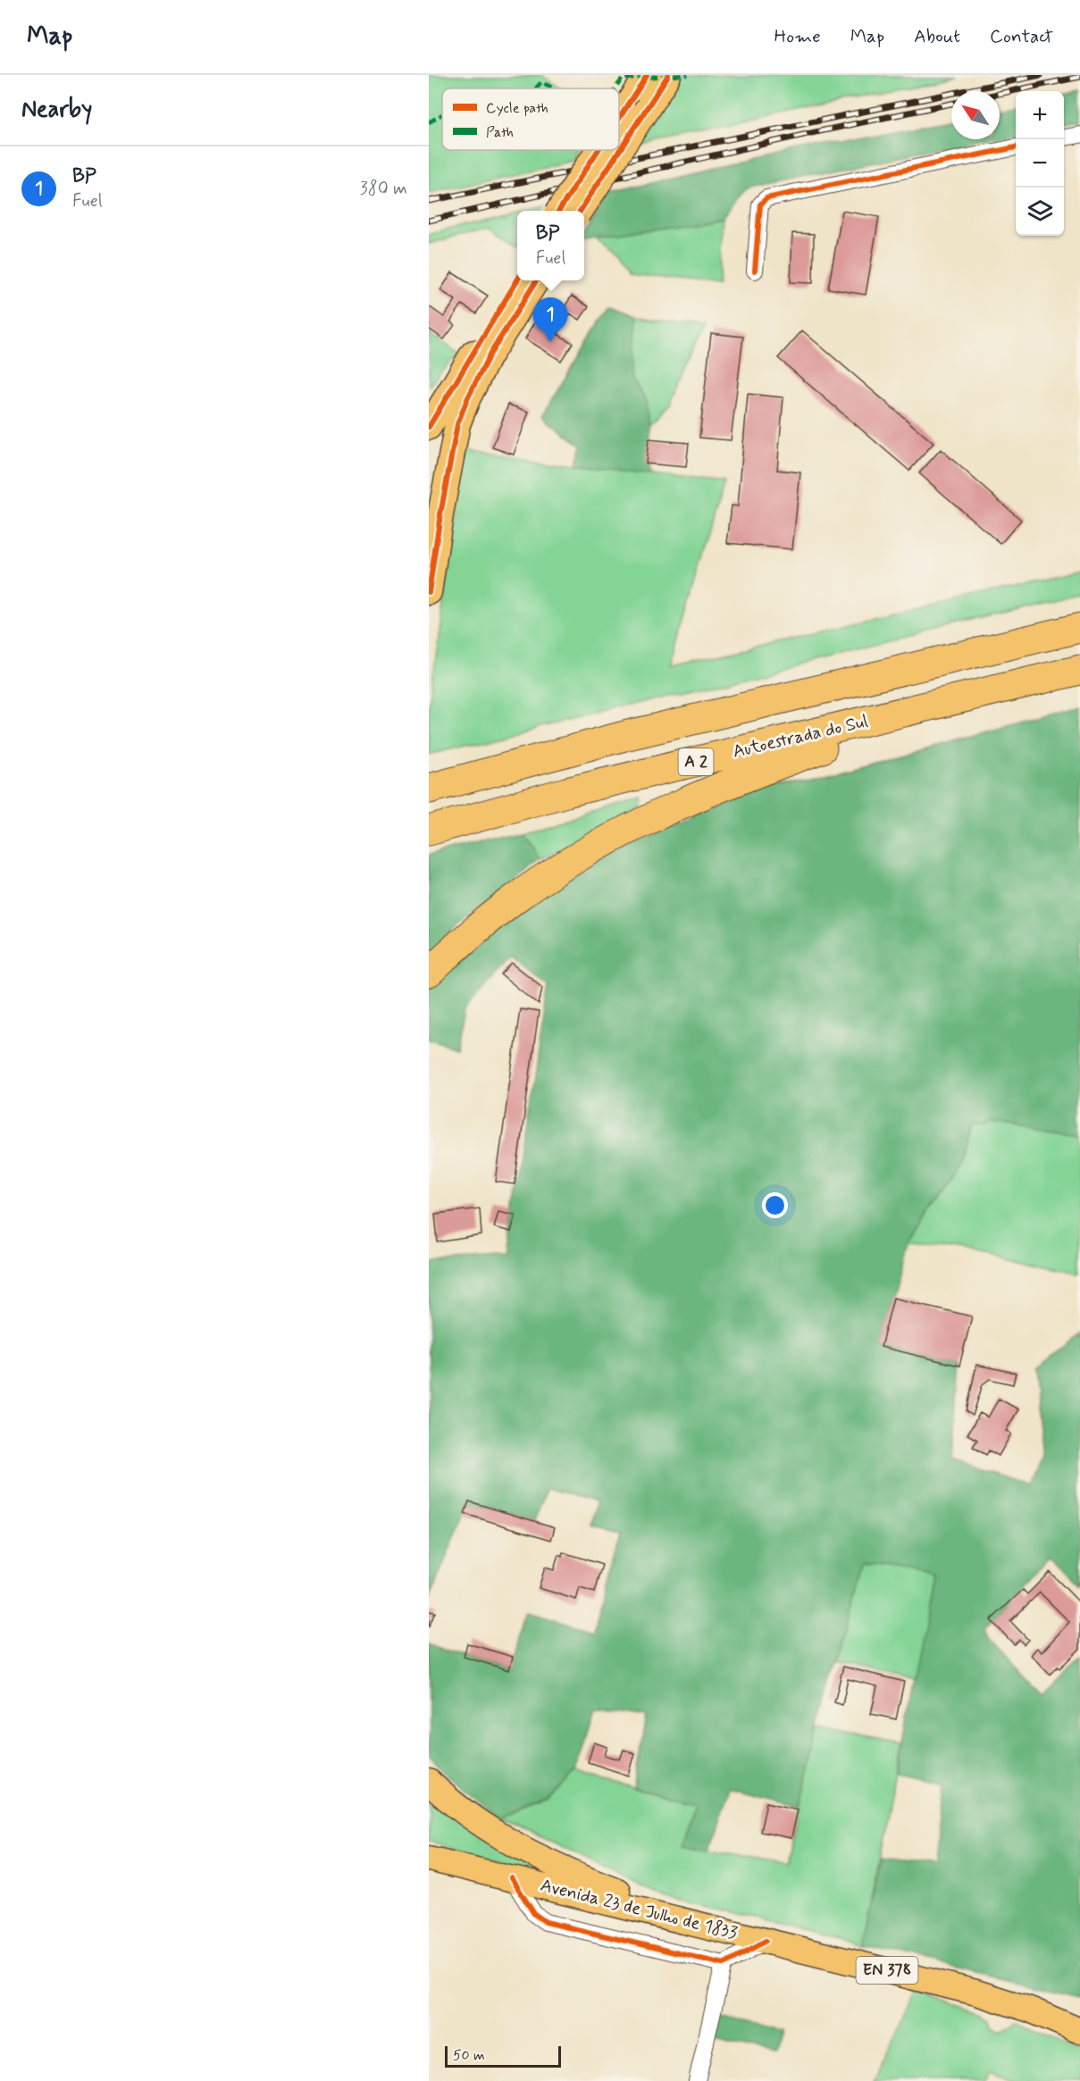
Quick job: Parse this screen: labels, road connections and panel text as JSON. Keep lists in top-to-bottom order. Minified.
{"streets":{"highway":["Autoestrada do Sul","A 2"],"main road":["Avenida 23 de Julho de 1833","EN 378"]},"legend":["Cycle path","Path"],"scale_bar":"50 m","north":"top left","page":{"header":"Map","nav":["Home","Map","About","Contact"],"heading":"Nearby","map_buttons":["+","−"],"list":[{"mark":"1","name":"BP","note":"Fuel","value":"380 m"}],"popup":["BP","Fuel"],"pins":"1","scale":"50 m"}}
